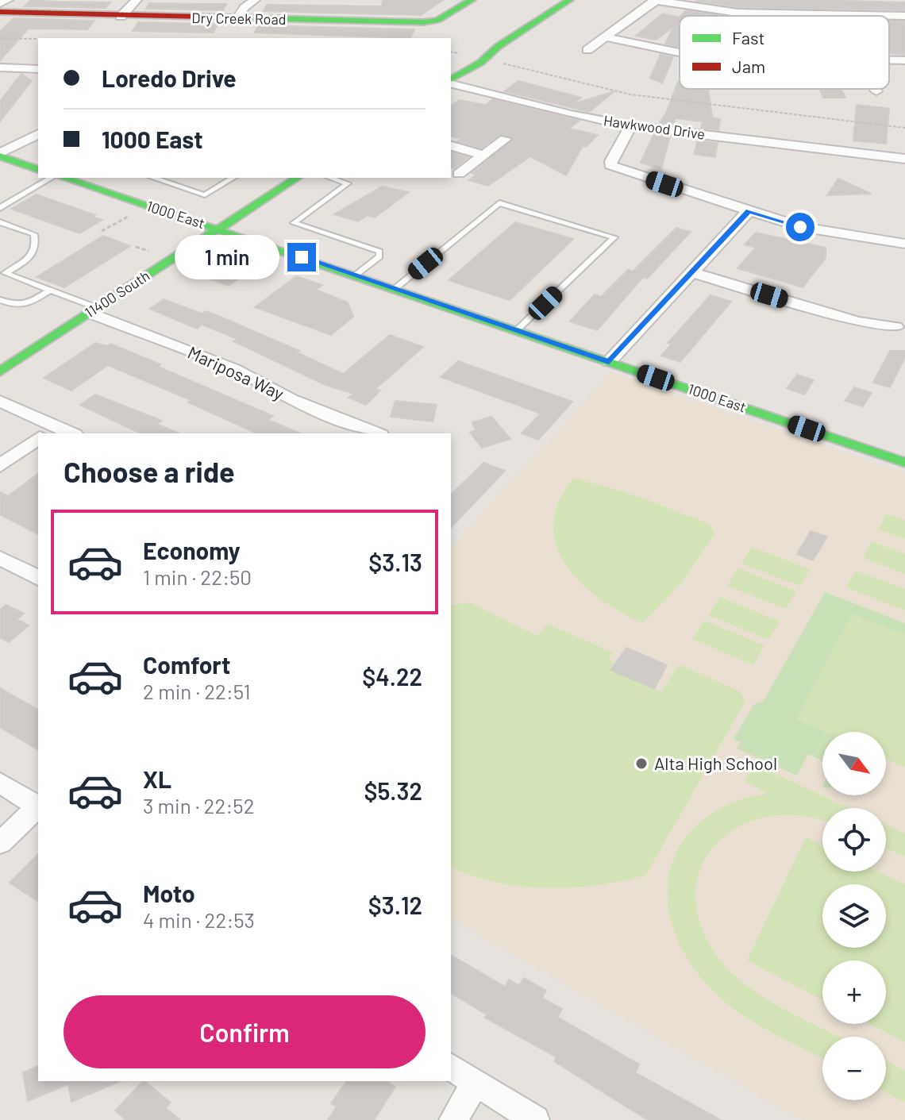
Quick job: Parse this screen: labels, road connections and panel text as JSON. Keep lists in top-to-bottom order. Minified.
{"streets":{"street":["Dry Creek Road","Hawkwood Drive","1000 East","11400 South","Mariposa Way"]},"crossings":[["1000 East","11400 South"],["11400 South","Mariposa Way"]],"places":["Alta High School"],"legend":["Fast","Jam"],"north":"bottom right","page":{"banner":["Loredo Drive","1000 East"],"bubble":"1 min","heading":"Choose a ride","list":[{"name":"Economy","note":"1 min · 22:50","value":"$3.13"},{"name":"Comfort","note":"2 min · 22:51","value":"$4.22"},{"name":"XL","note":"3 min · 22:52","value":"$5.32"},{"name":"Moto","note":"4 min · 22:53","value":"$3.12"}],"map_buttons":["+","−"],"buttons":"Confirm"}}
